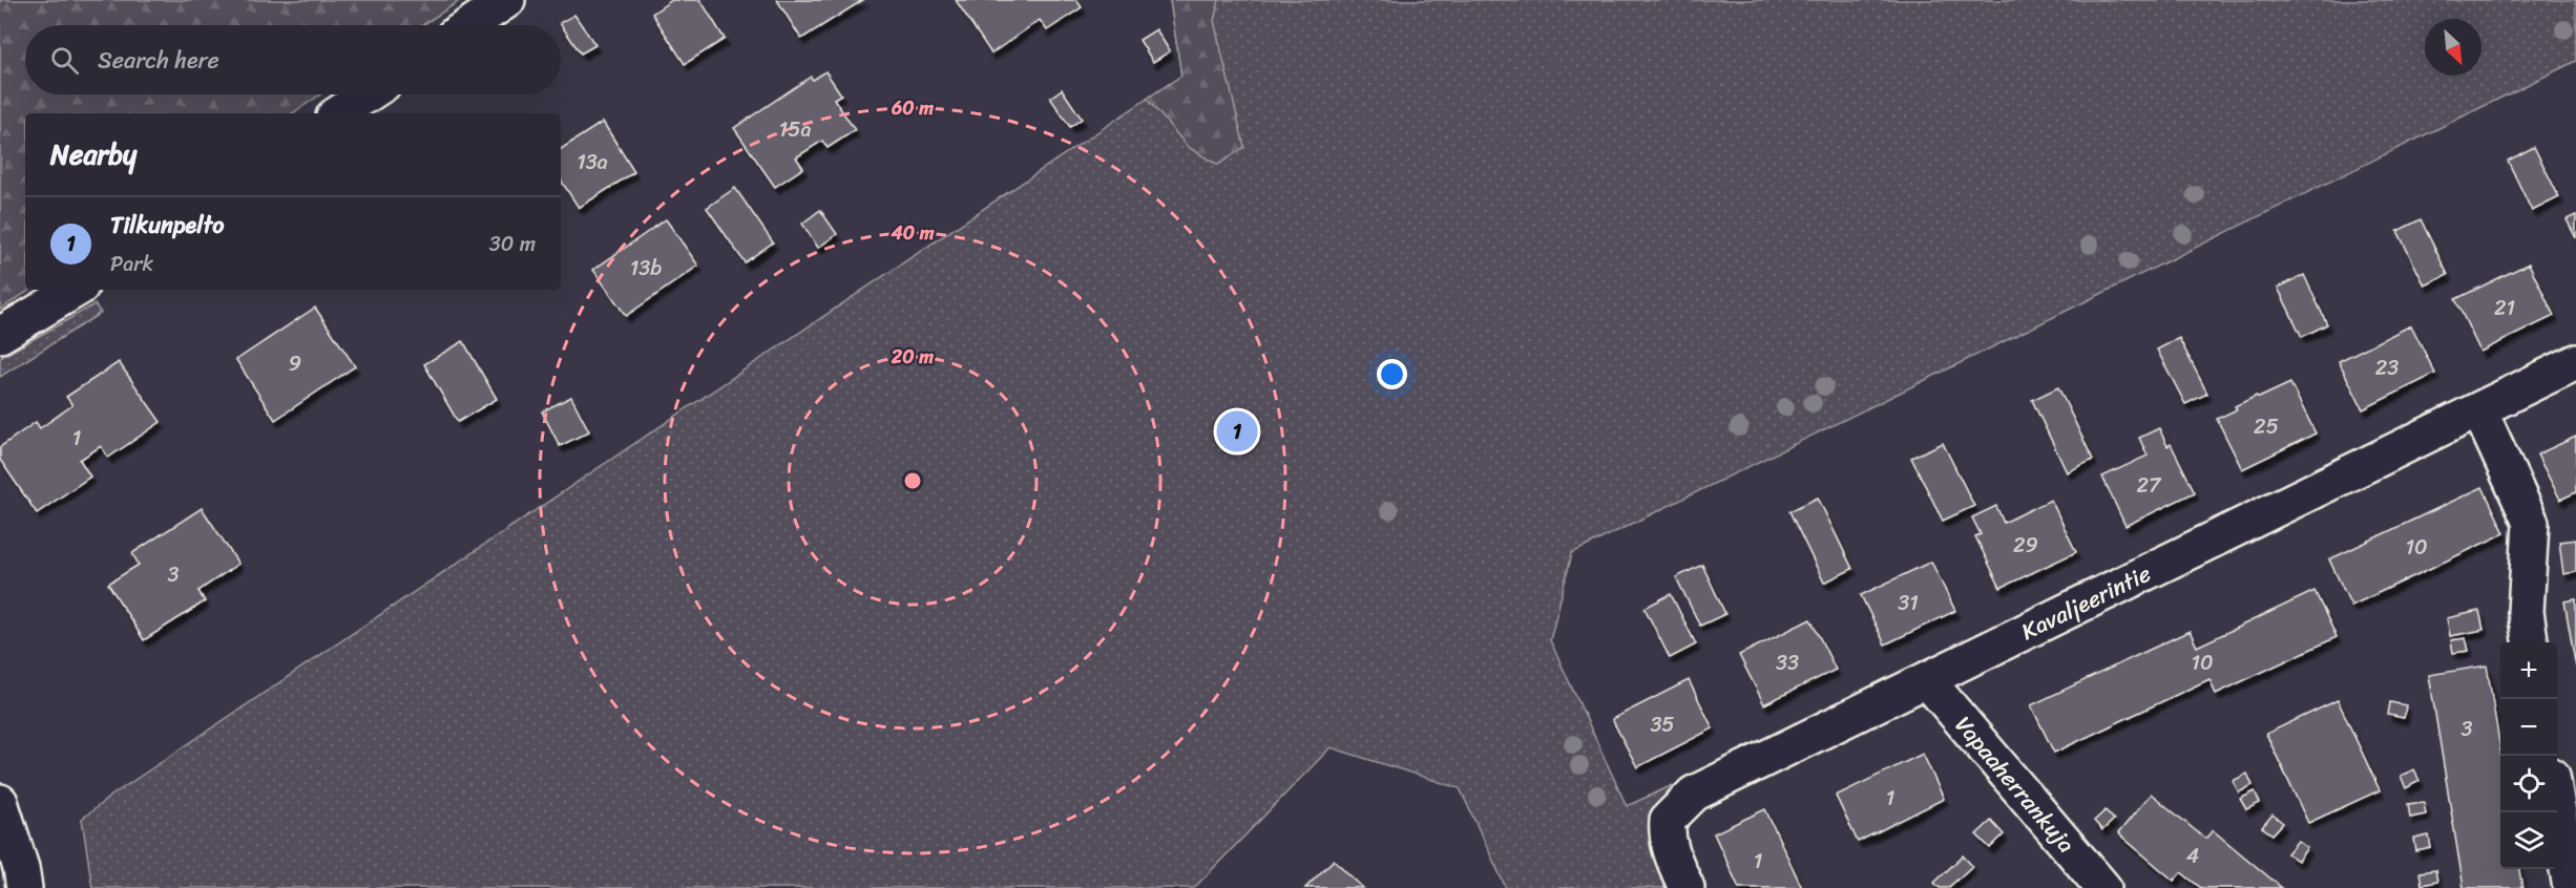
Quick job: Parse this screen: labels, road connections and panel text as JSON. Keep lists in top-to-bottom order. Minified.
{"streets":{"street":["Kavaljeerintie","Vapaaherrankuja"]},"crossings":[["Kavaljeerintie","Vapaaherrankuja"]],"house_numbers":["15a","13a","13b","21","9","23","25","1","27","29","10","3","31","33","10","35","3","1","4","1"],"north":"bottom right","page":{"search":"Search here","heading":"Nearby","list":[{"mark":"1","name":"Tilkunpelto","note":"Park","value":"30 m"}],"pins":"1","map_buttons":["+","−"]},"rings":["60 m","40 m","20 m"]}
